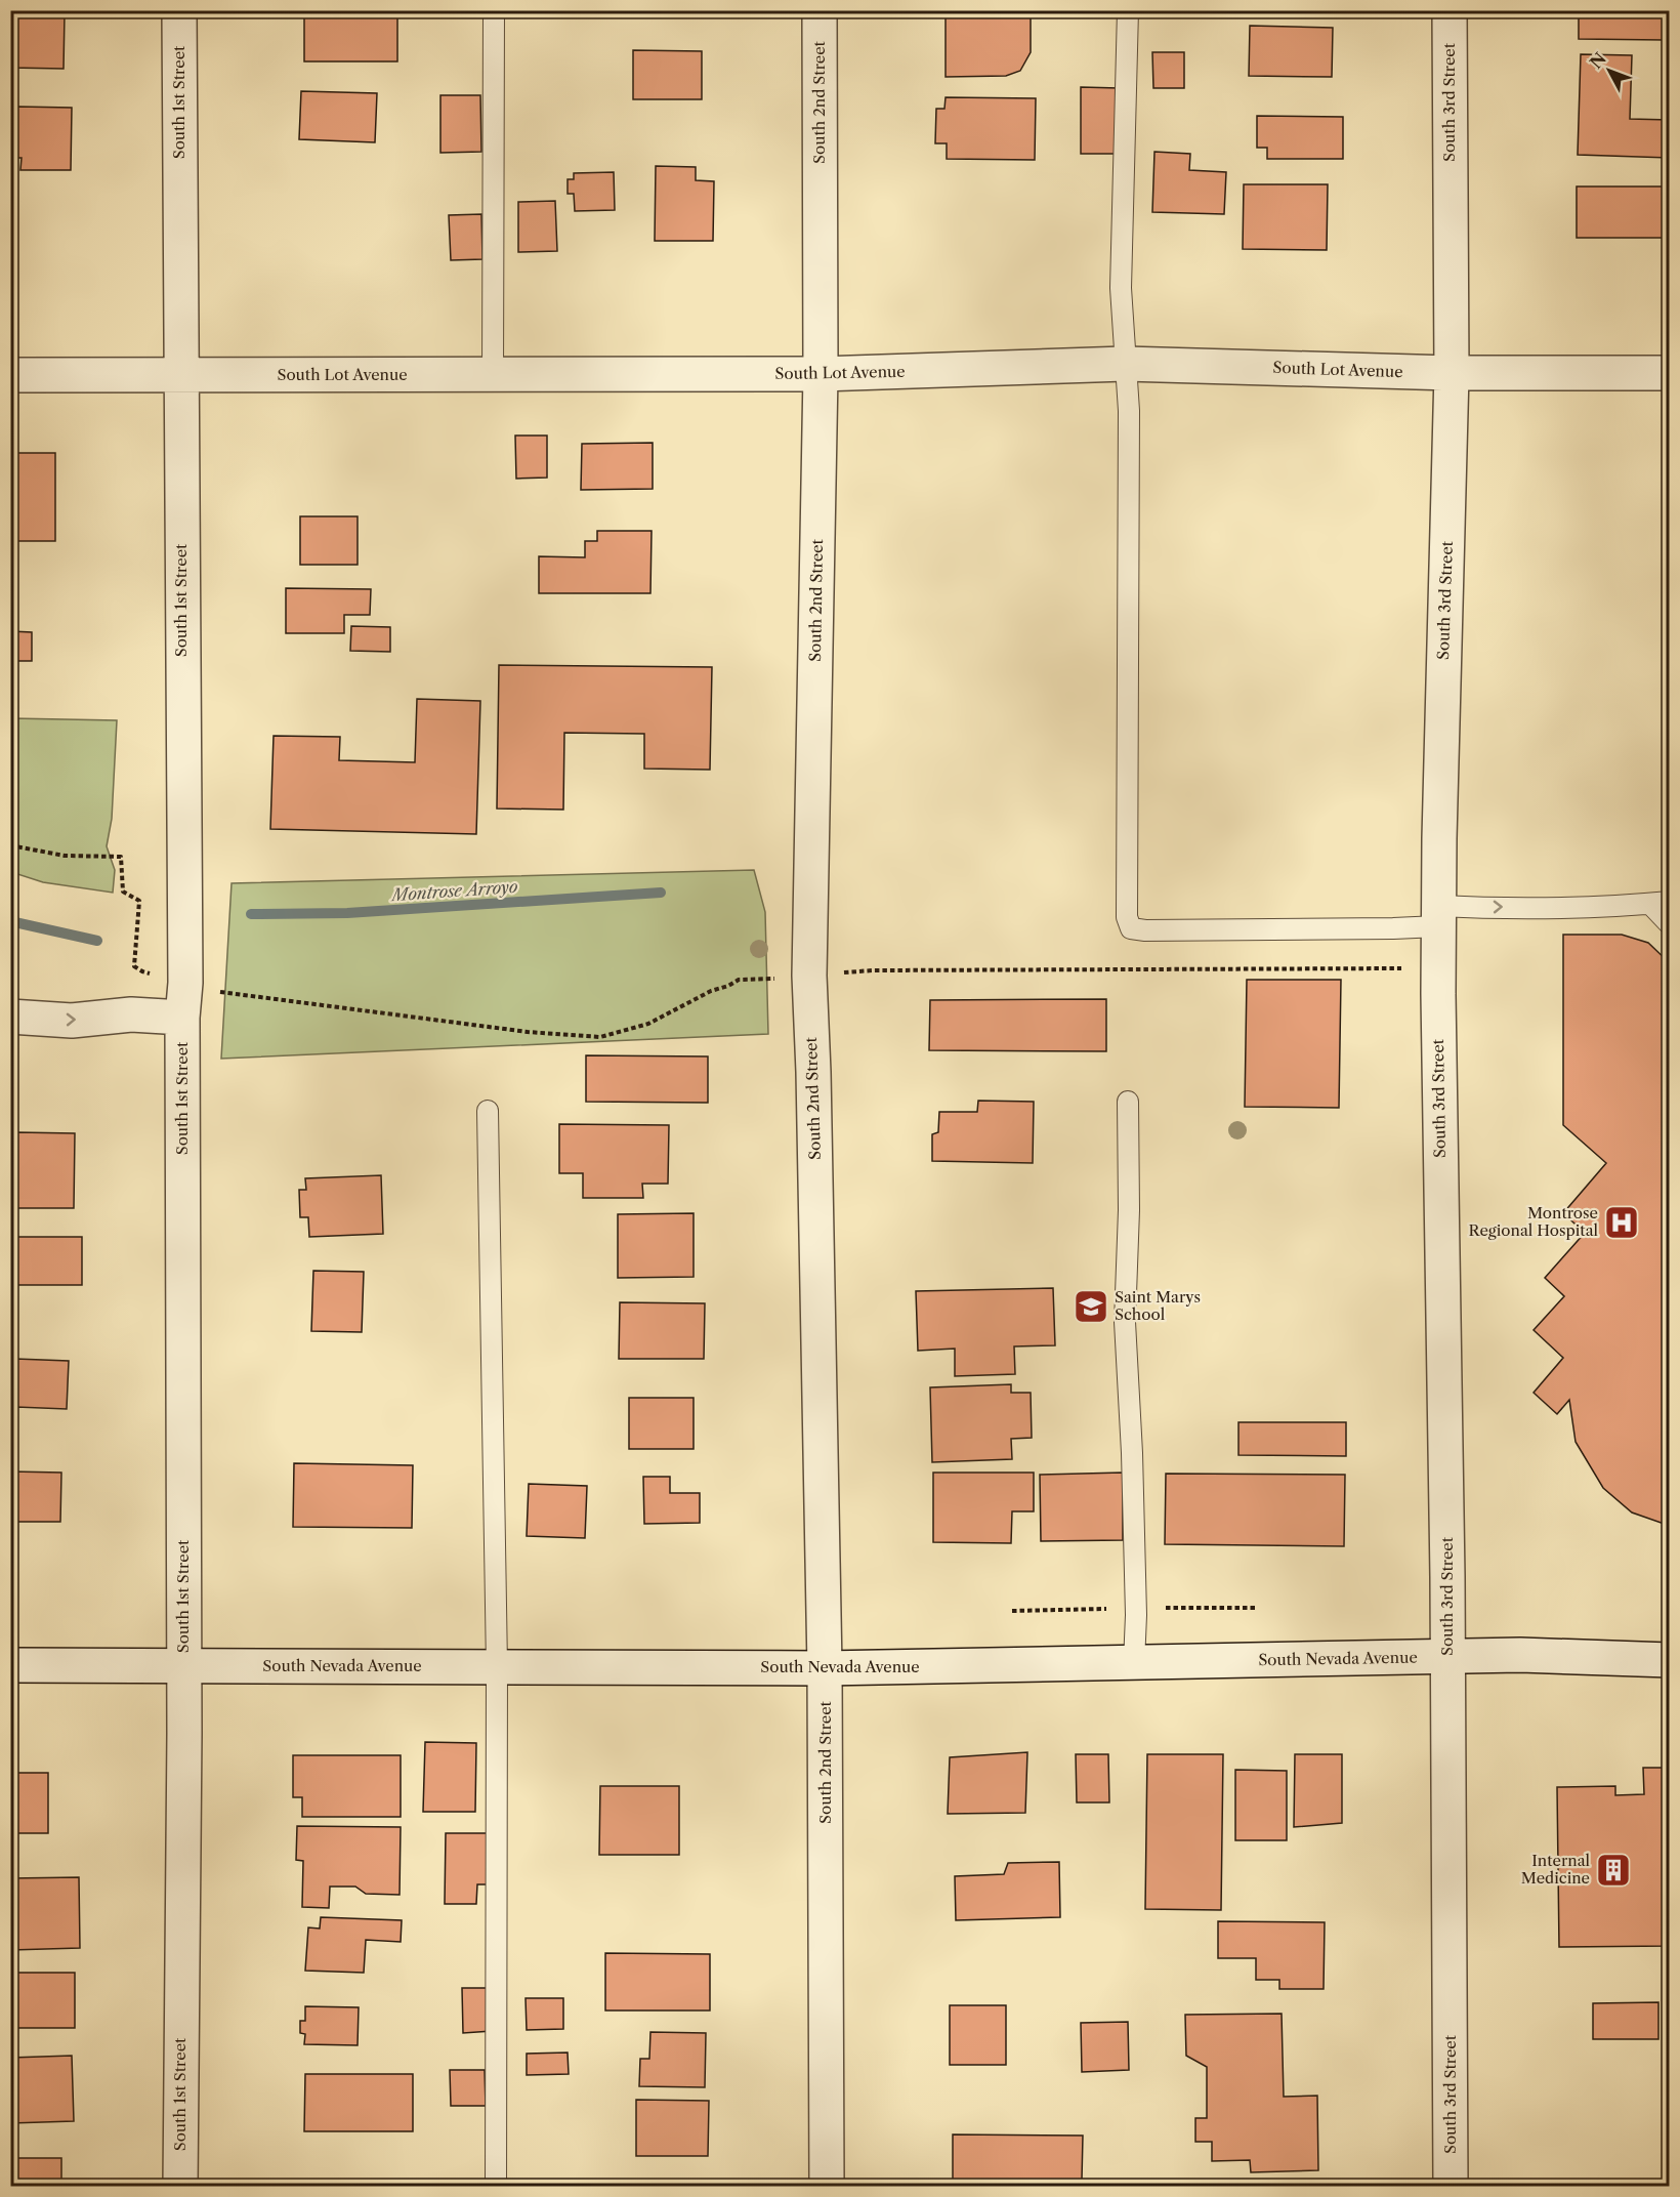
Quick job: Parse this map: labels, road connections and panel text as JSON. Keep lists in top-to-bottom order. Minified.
{"streets":{"street":["South 1st Street","South 2nd Street","South 3rd Street","South Lot Avenue","South Nevada Avenue"]},"crossings":[["South 1st Street","South Lot Avenue"],["South 1st Street","South Nevada Avenue"],["South 2nd Street","South Lot Avenue"],["South 2nd Street","South Nevada Avenue"],["South 3rd Street","South Lot Avenue"],["South 3rd Street","South Nevada Avenue"]],"water":["Montrose Arroyo"],"places":{"hospital":["Montrose Regional Hospital"],"school or university":["Saint Marys School"],"building":["Internal Medicine"]},"north":"top left"}
